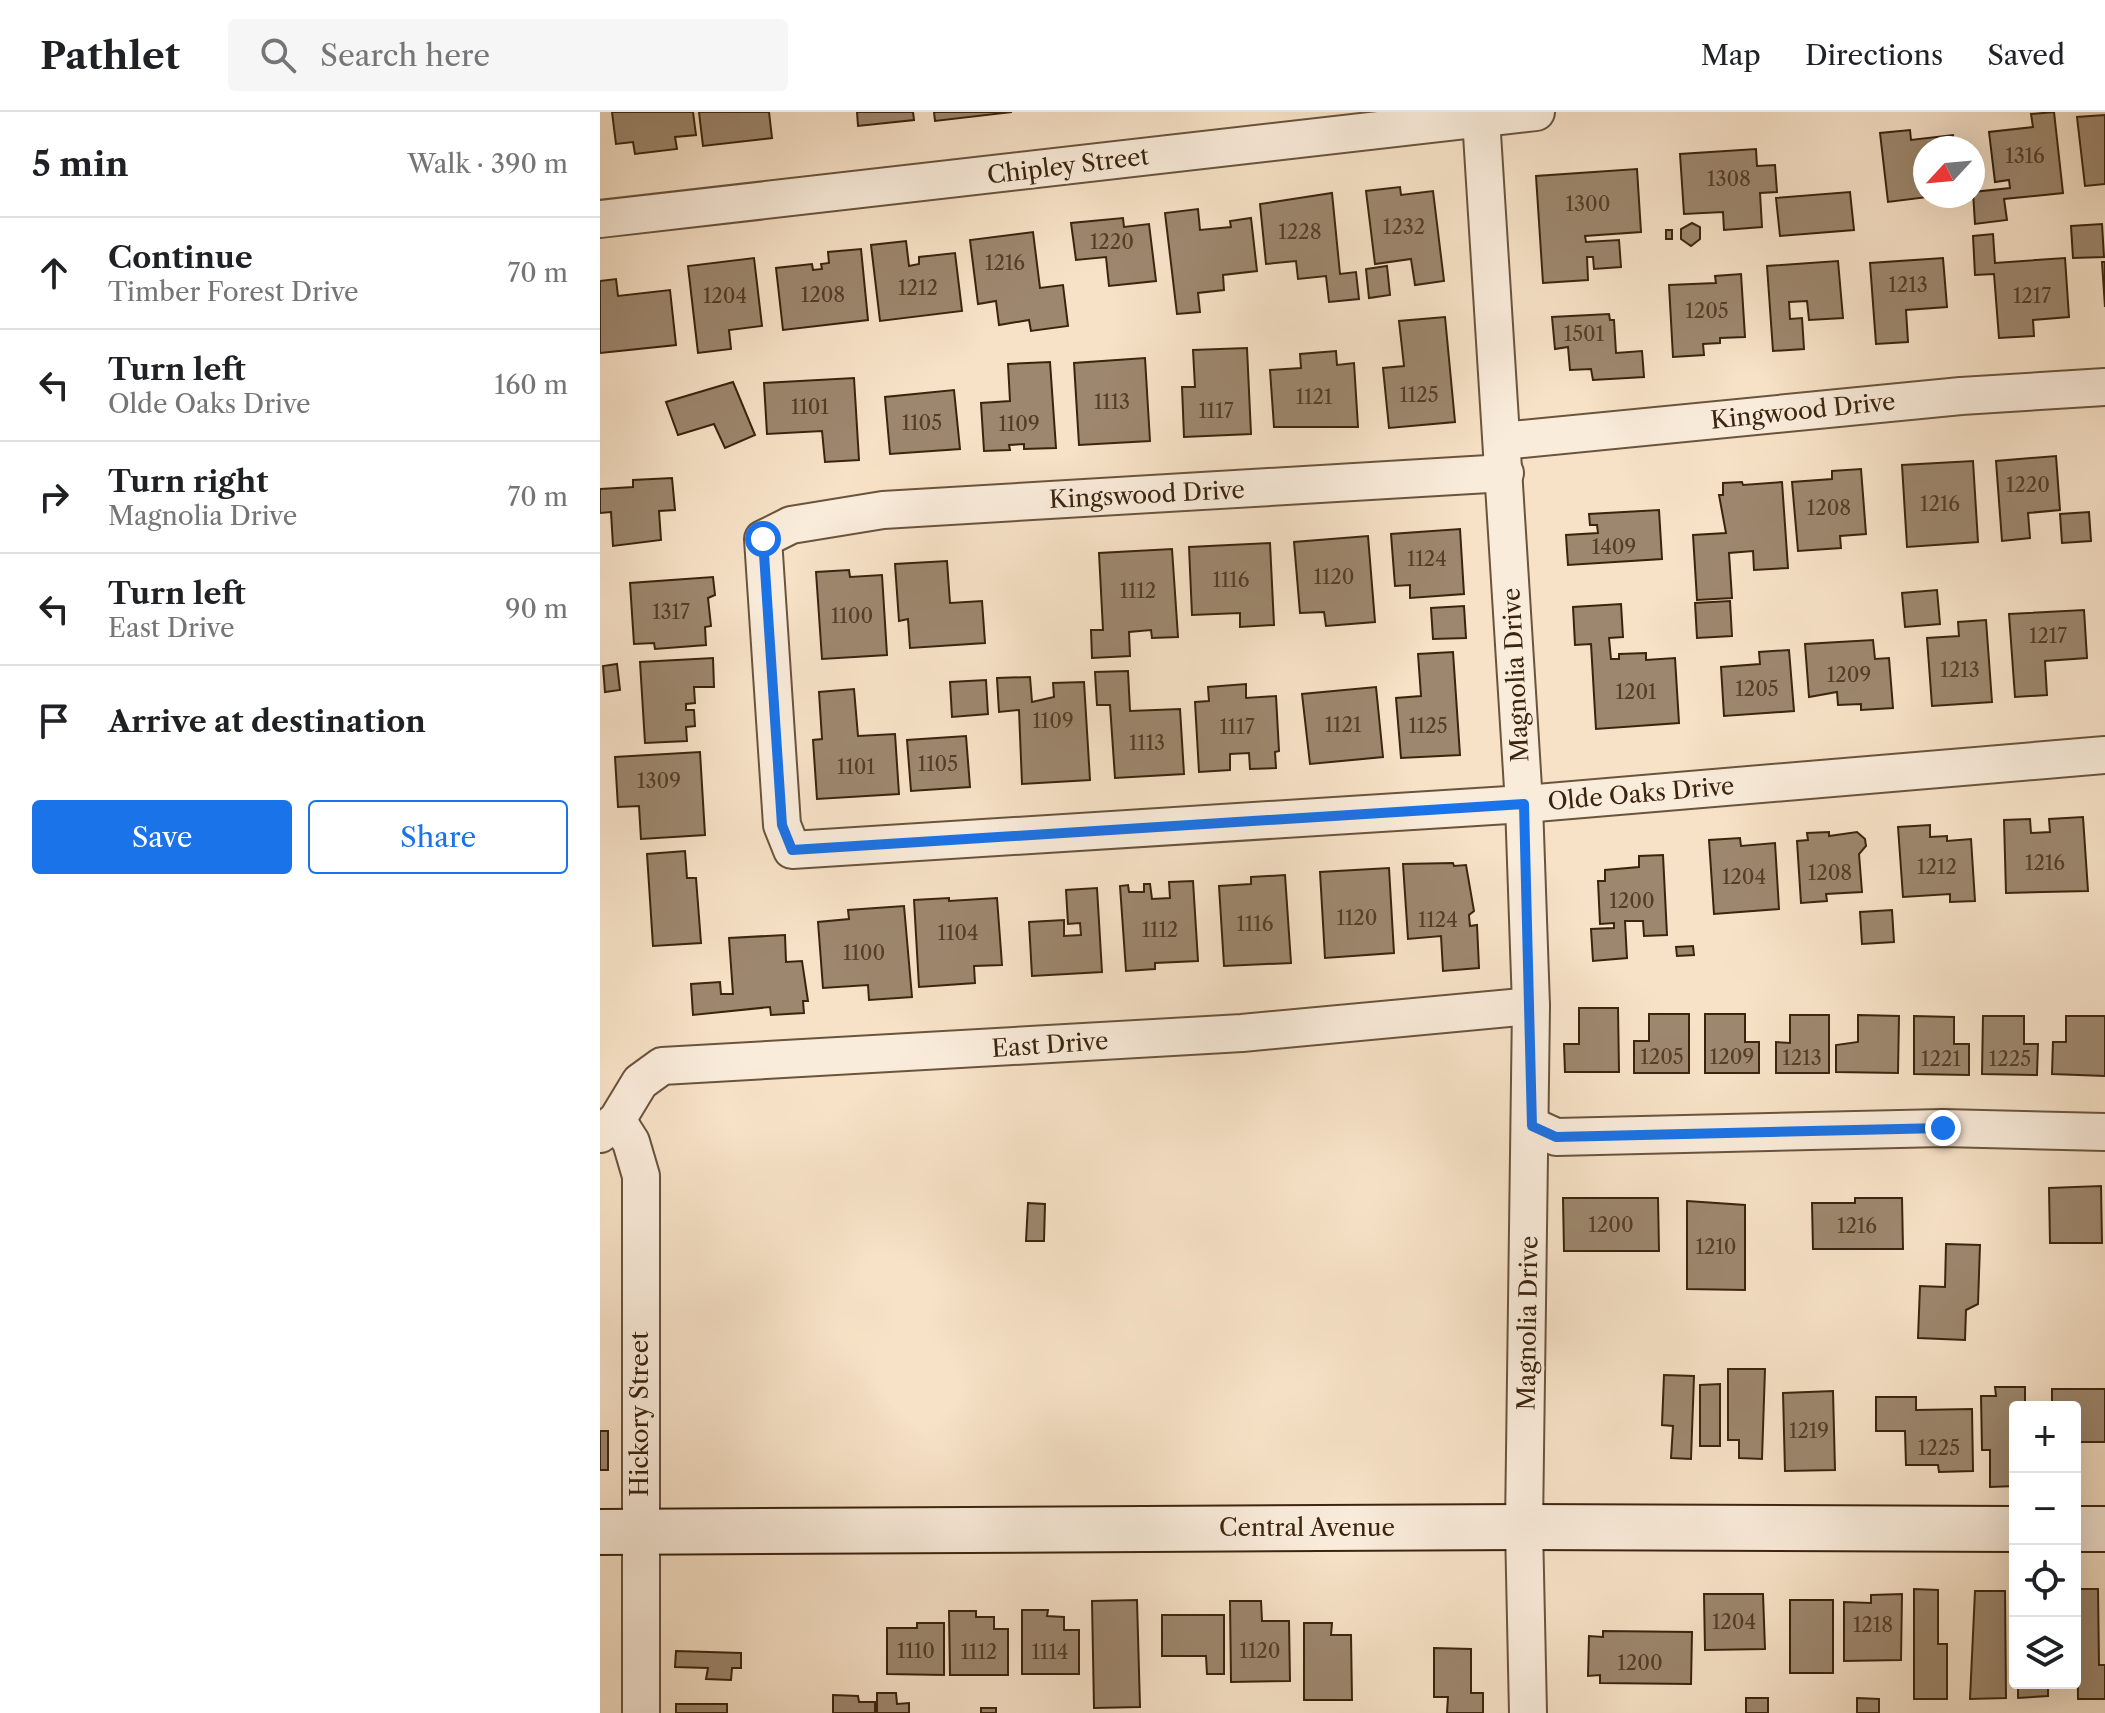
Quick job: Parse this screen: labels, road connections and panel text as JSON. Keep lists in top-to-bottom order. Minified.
{"streets":{"street":["Chipley Street","Kingwood Drive","Kingswood Drive","Magnolia Drive","Olde Oaks Drive","East Drive","Hickory Street","Central Avenue"]},"crossings":[["Chipley Street","Magnolia Drive"],["Kingwood Drive","Kingswood Drive"],["Kingwood Drive","Magnolia Drive"],["Kingswood Drive","Magnolia Drive"],["Kingswood Drive","Olde Oaks Drive"],["Magnolia Drive","Olde Oaks Drive"],["Magnolia Drive","East Drive"],["Magnolia Drive","Central Avenue"],["East Drive","Hickory Street"],["Hickory Street","Central Avenue"]],"house_numbers":["1316","1308","1300","1232","1228","1220","1216","1213","1212","1208","1204","1217","1205","1501","1125","1121","1113","1101","1117","1105","1109","1220","1216","1208","1409","1124","1120","1116","1112","1317","1100","1217","1213","1209","1205","1201","1109","1121","1125","1117","1113","1105","1101","1309","1216","1212","1208","1204","1200","1120","1124","1116","1112","1104","1100","1205","1209","1213","1221","1225","1200","1216","1210","1219","1225","1204","1218","1110","1120","1112","1114","1200"],"north":"bottom left","page":{"header":"Pathlet","search":"Search here","nav":["Map","Directions","Saved"],"heading":["5 min","Walk · 390 m"],"list":[["Continue","Timber Forest Drive","70 m"],["Turn left","Olde Oaks Drive","160 m"],["Turn right","Magnolia Drive","70 m"],["Turn left","East Drive","90 m"],"Arrive at destination"],"buttons":["Save","Share"],"map_buttons":["+","−"]}}
